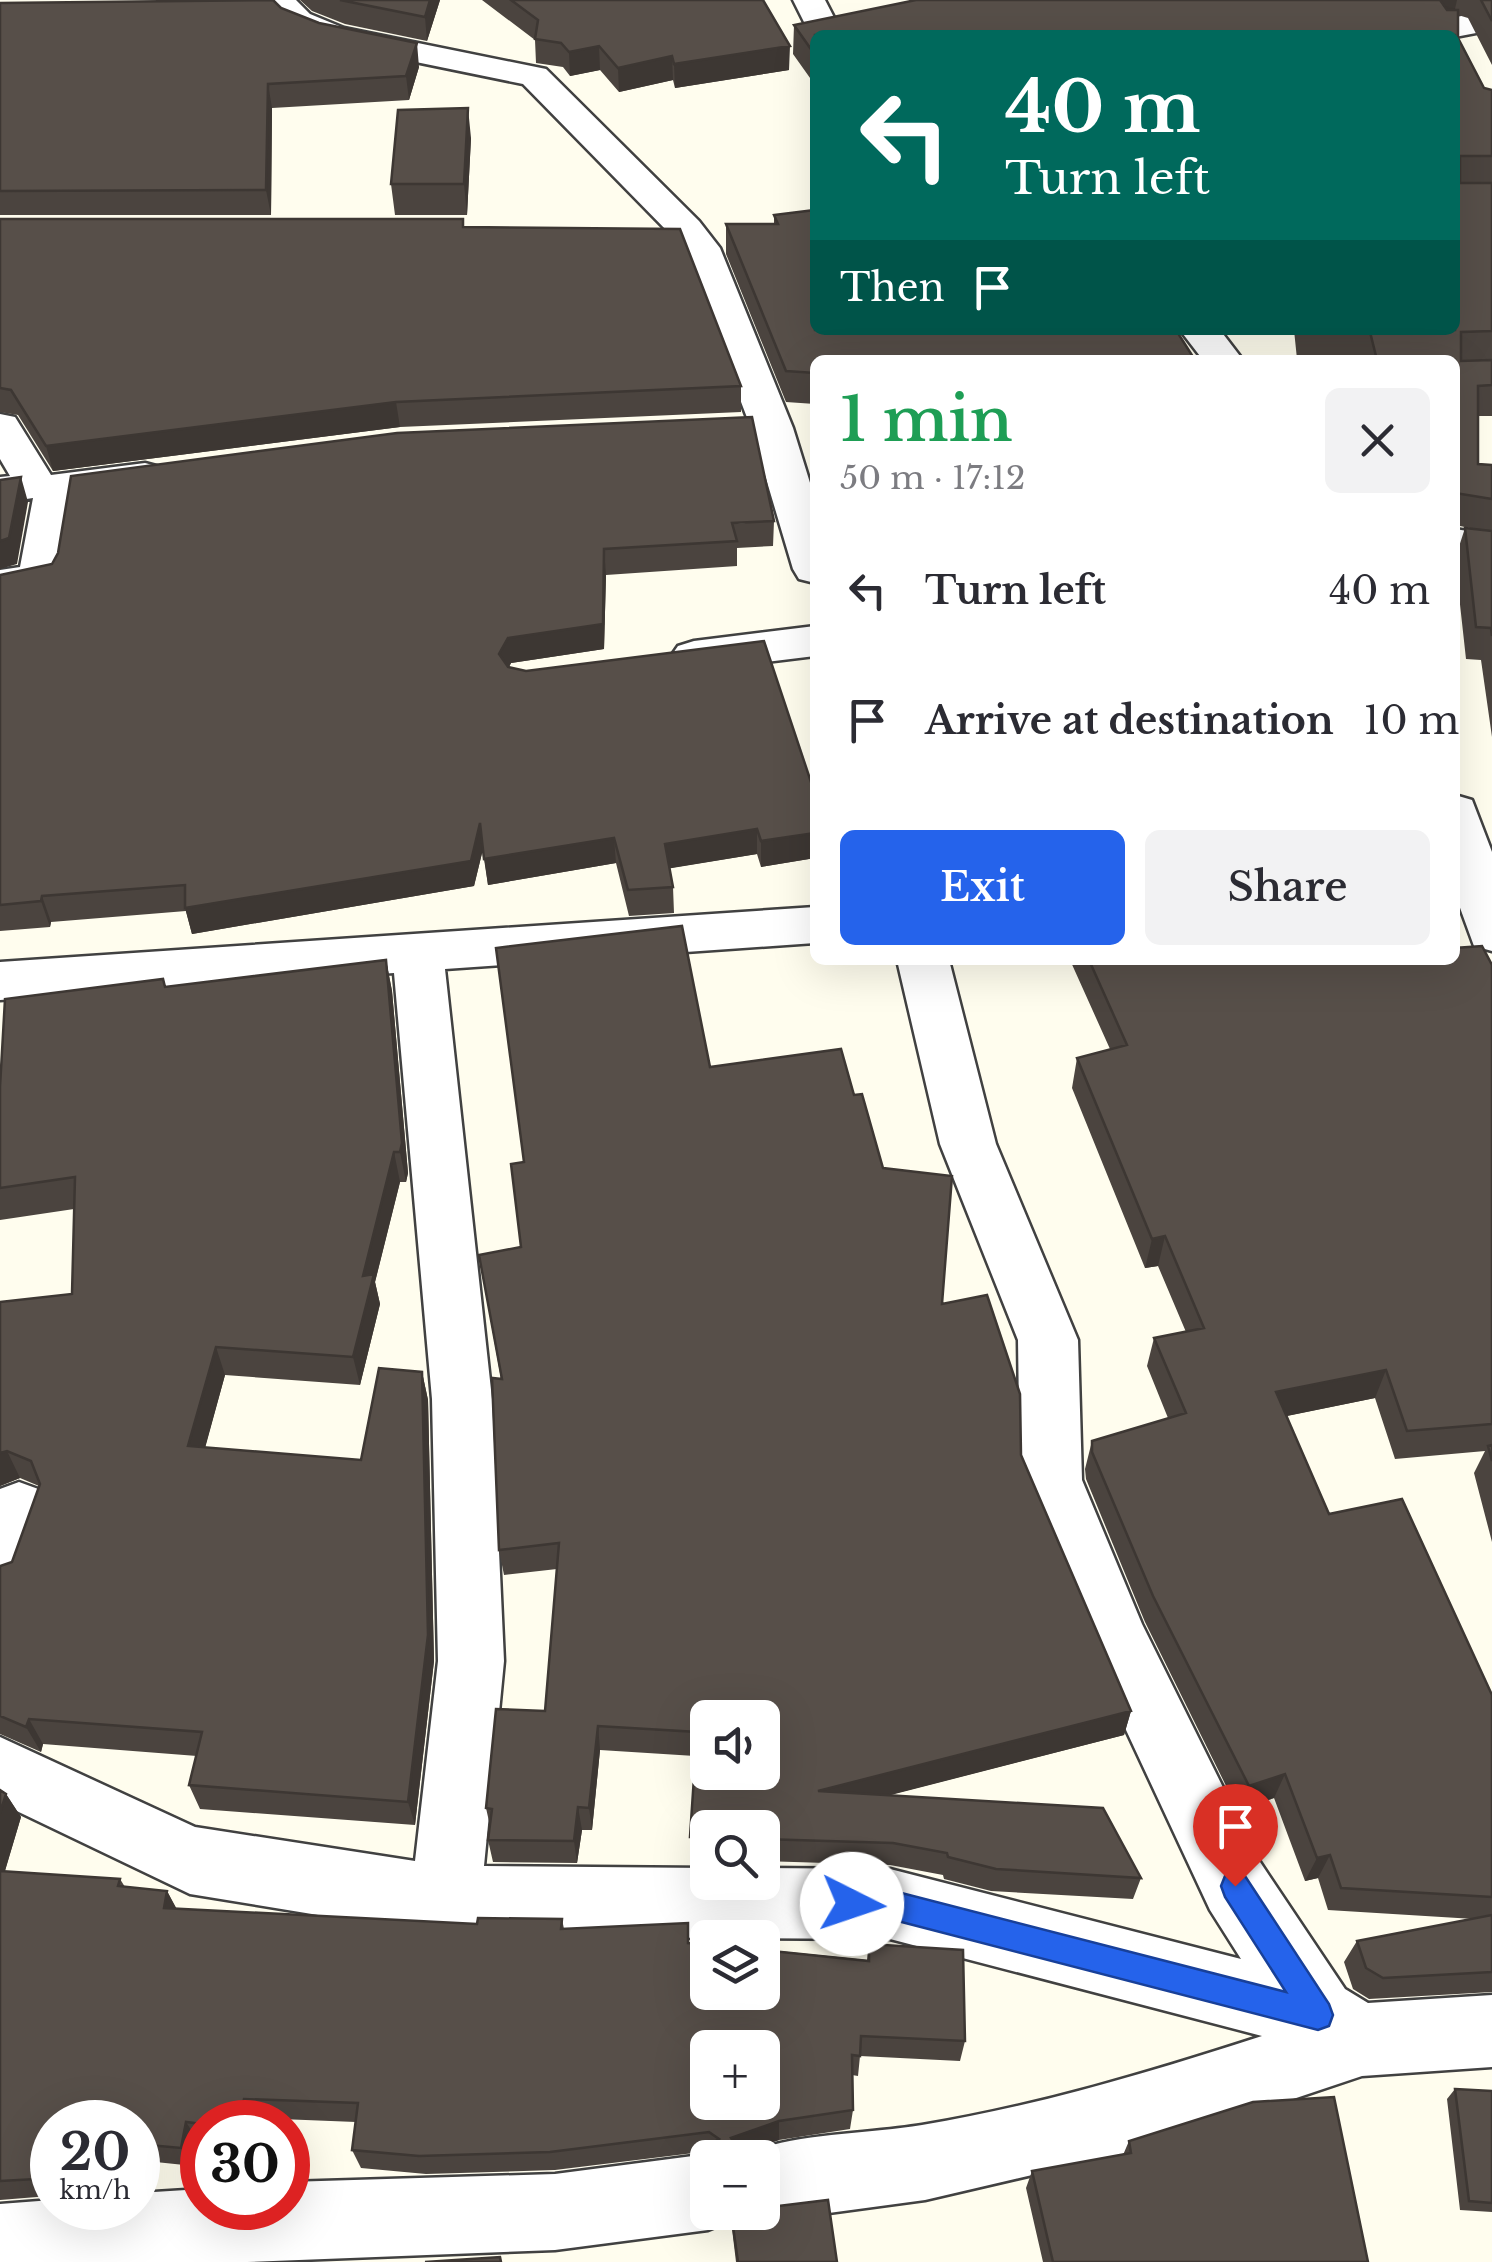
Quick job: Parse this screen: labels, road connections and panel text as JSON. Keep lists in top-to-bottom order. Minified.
{"page":{"turn":["40 m","Turn left"],"then":"Then","heading":["1 min","50 m · 17:12"],"list":[{"name":"Turn left","value":"40 m"},{"name":"Arrive at destination","value":"10 m"}],"buttons":["Exit","Share"],"map_buttons":["+","−"],"speed":"20 km/h","limit":"30"}}
